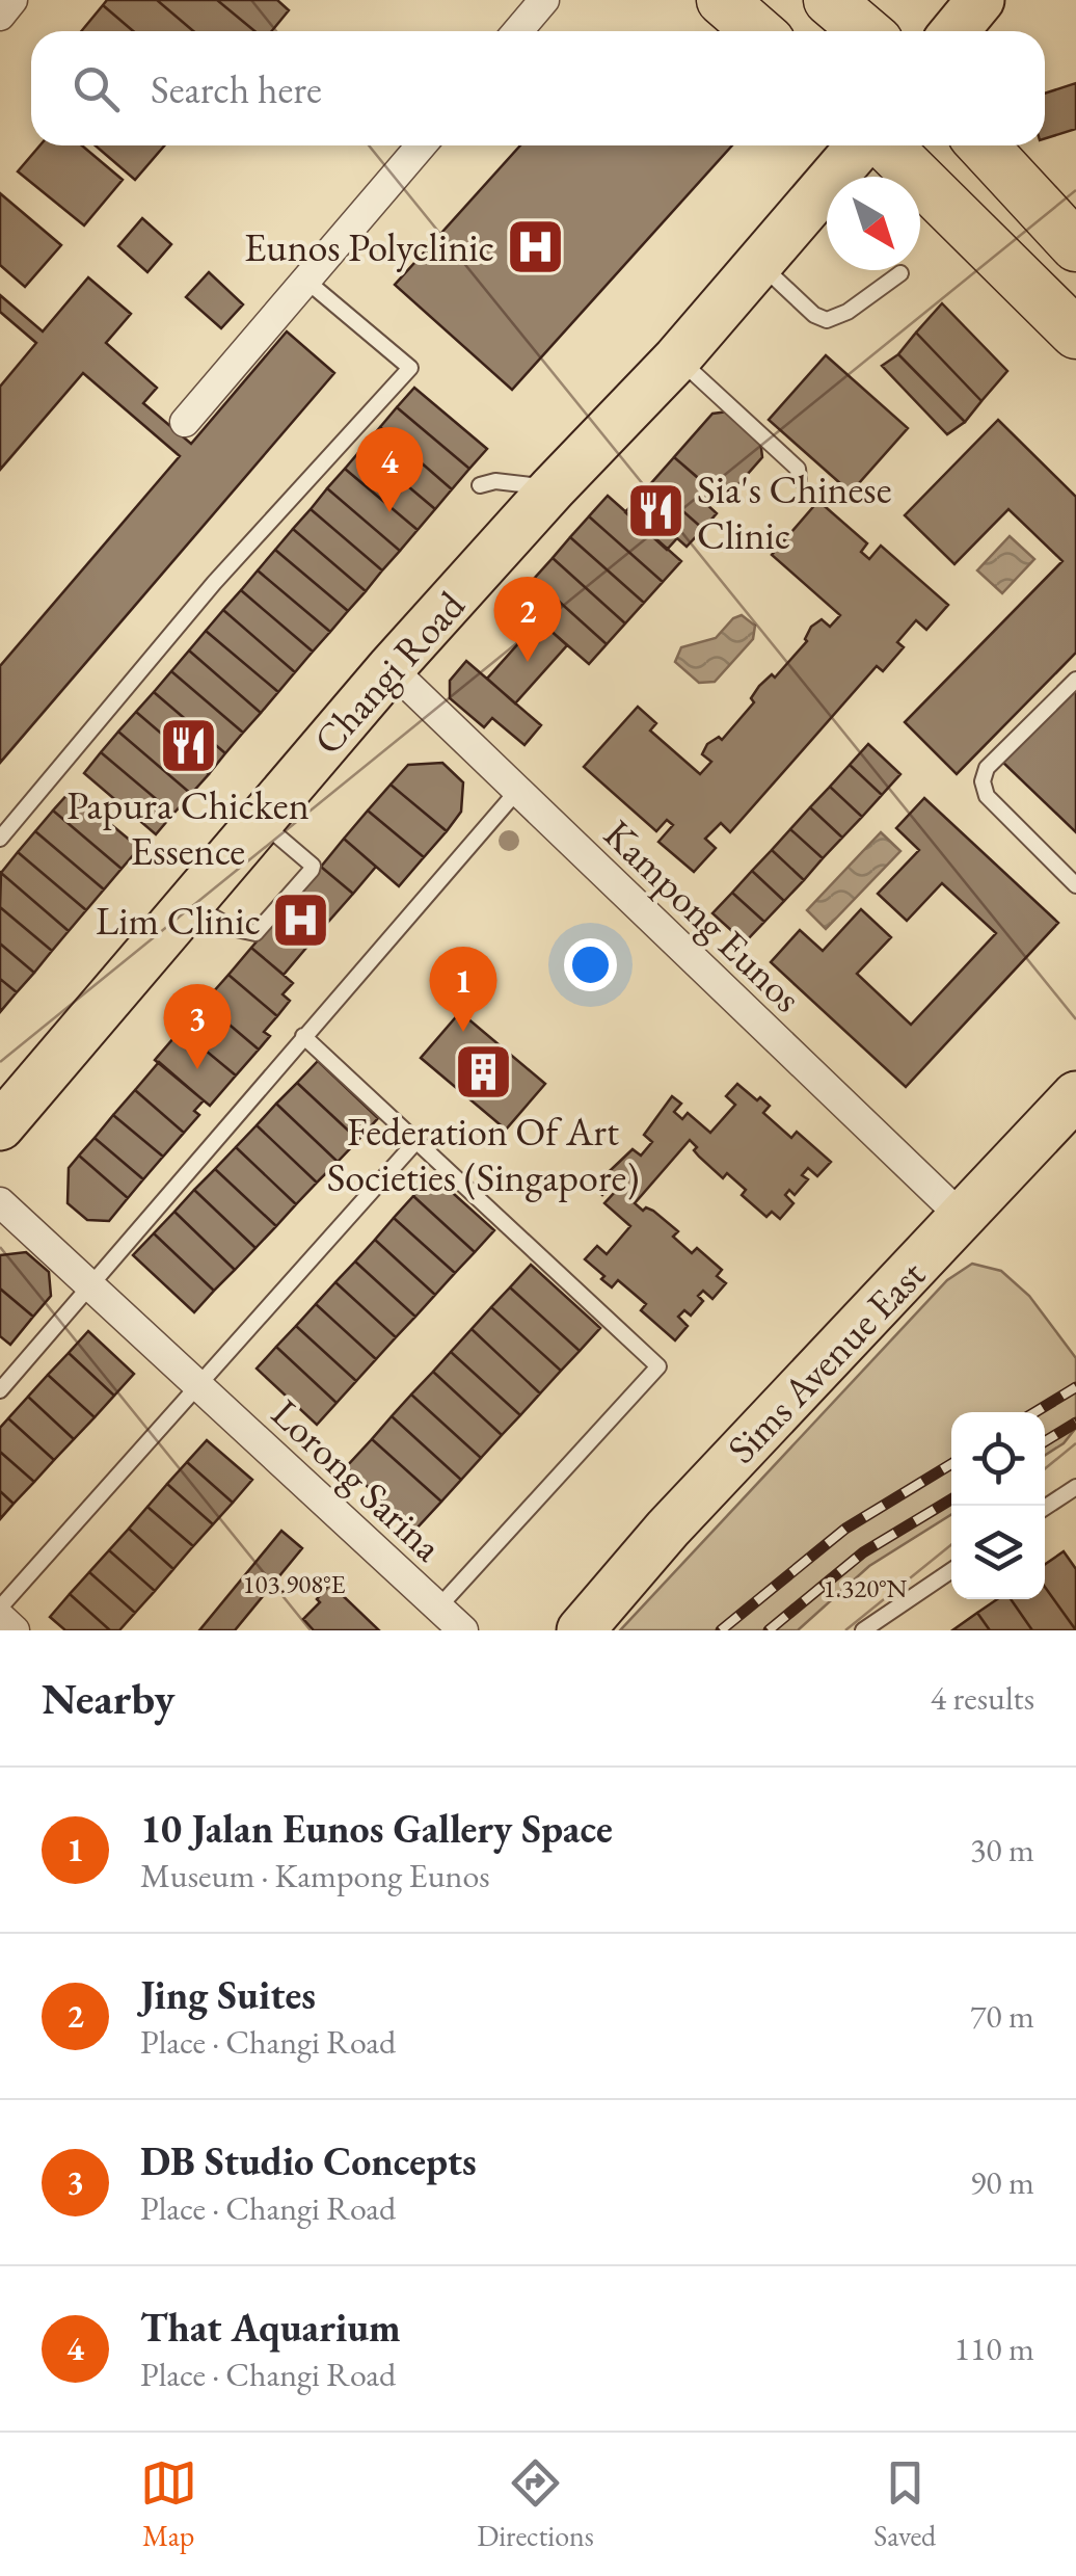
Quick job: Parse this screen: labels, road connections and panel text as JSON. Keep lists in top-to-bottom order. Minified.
{"streets":{"main road":["Changi Road","Sims Avenue East"],"street":["Kampong Eunos","Lorong Sarina"]},"crossings":[["Changi Road","Kampong Eunos"],["Kampong Eunos","Sims Avenue East"]],"places":{"hospital":["Eunos Polyclinic","Lim Clinic"],"restaurant":["Sia's Chinese Clinic","Papura Chicken Essence"],"building":["Federation Of Art Societies (Singapore)"]},"north":"bottom right","page":{"search":"Search here","pins":["4","2","1","3"],"heading":["Nearby","4 results"],"list":[{"mark":"1","name":"10 Jalan Eunos Gallery Space","note":"Museum · Kampong Eunos","value":"30 m"},{"mark":"2","name":"Jing Suites","note":"Place · Changi Road","value":"70 m"},{"mark":"3","name":"DB Studio Concepts","note":"Place · Changi Road","value":"90 m"},{"mark":"4","name":"That Aquarium","note":"Place · Changi Road","value":"110 m"}],"nav":["Map","Directions","Saved"]},"coordinates":["103.908°E","1.320°N"]}
